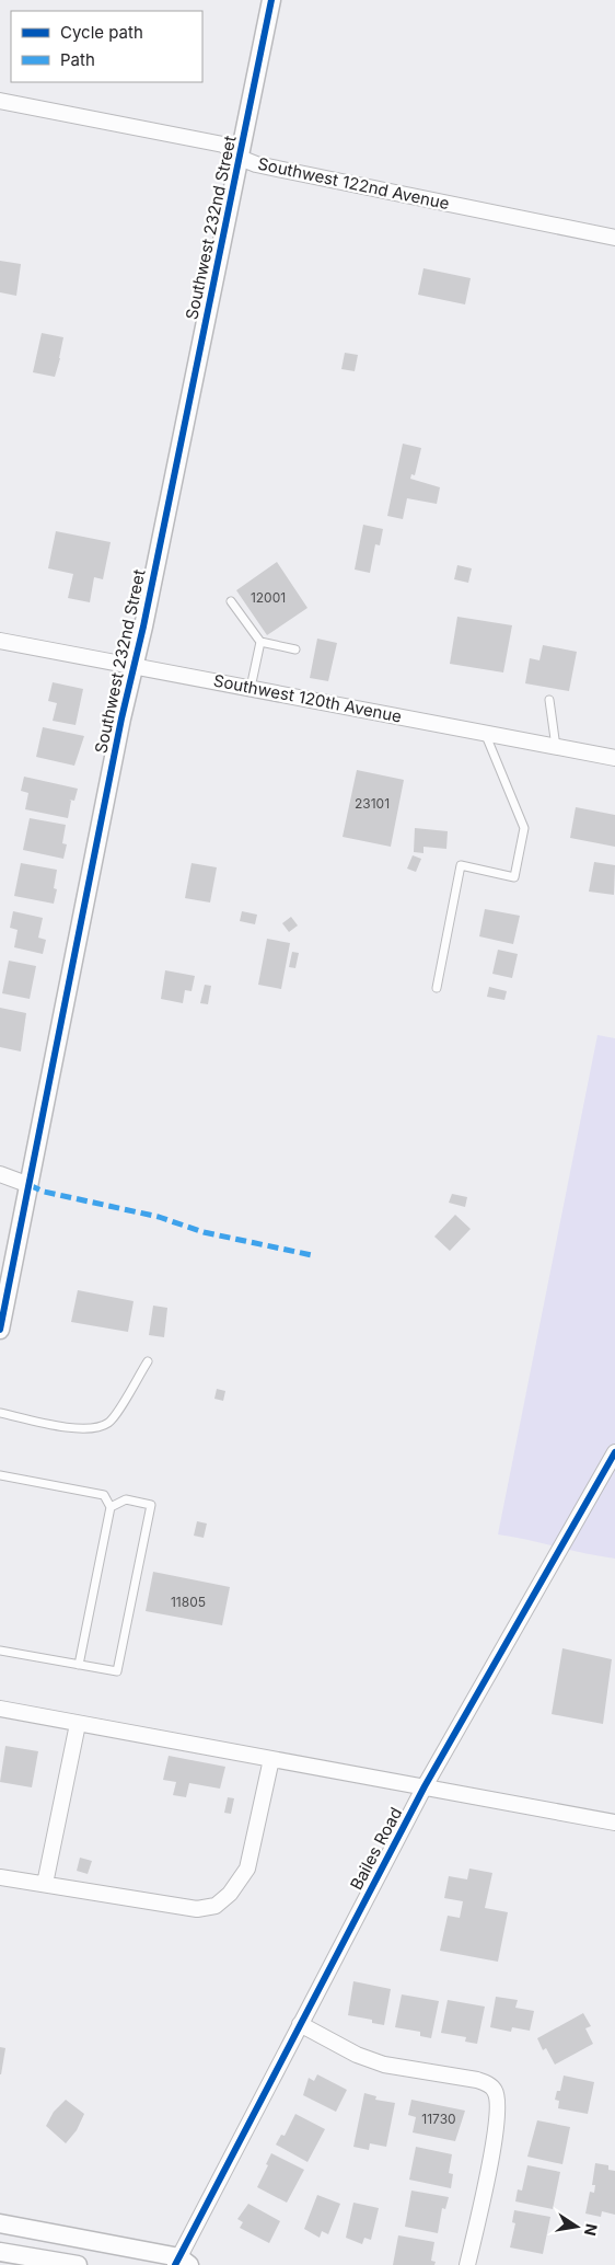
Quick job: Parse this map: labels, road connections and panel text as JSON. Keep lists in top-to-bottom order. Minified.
{"streets":{"street":["Southwest 122nd Avenue","Southwest 232nd Street","Southwest 120th Avenue","Bailes Road"]},"crossings":[["Southwest 122nd Avenue","Southwest 232nd Street"],["Southwest 232nd Street","Southwest 120th Avenue"]],"house_numbers":["12001","23101","11805","11730"],"legend":["Cycle path","Path"],"north":"right"}
